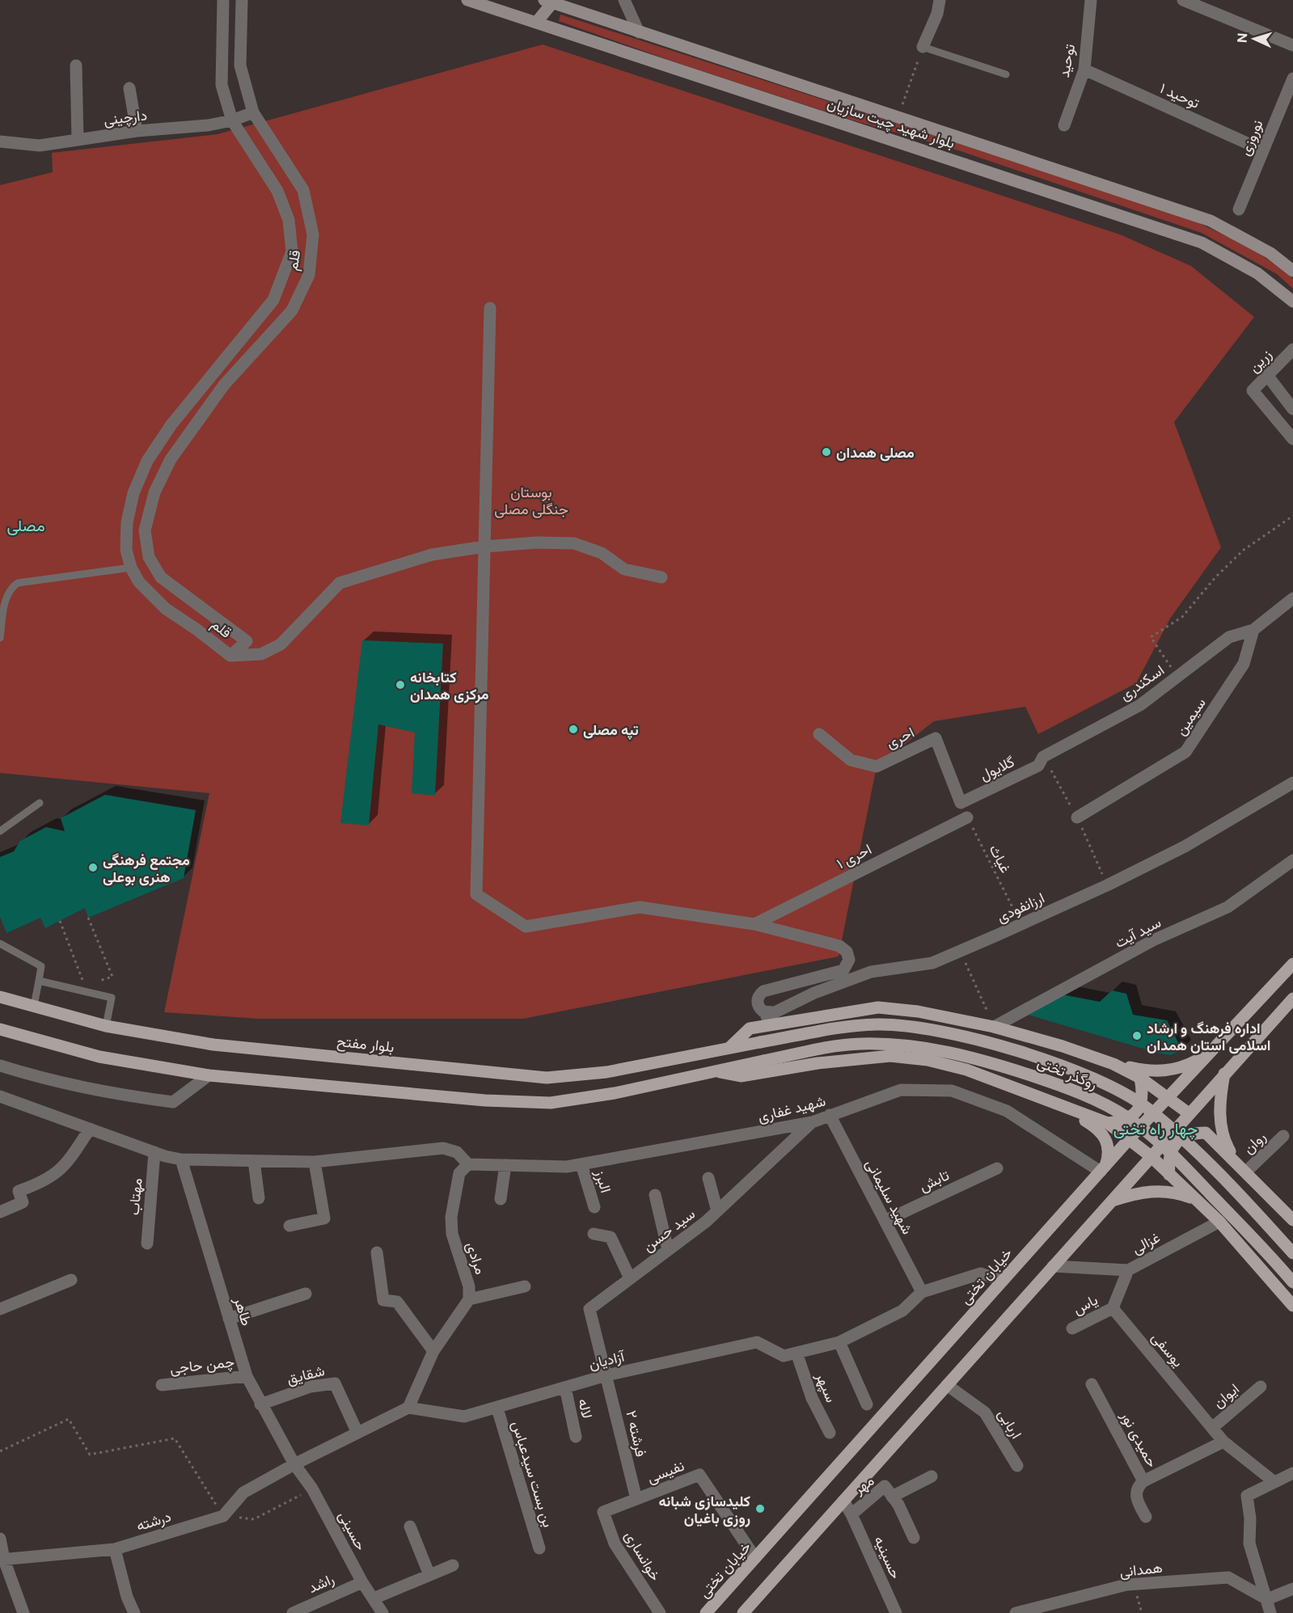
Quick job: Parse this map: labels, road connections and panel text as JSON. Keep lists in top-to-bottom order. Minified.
{"streets":{"main road":["بلوار شهید چیت سازیان","بلوار مفتح","روگذر تختی","خیابان تختی"],"street":["توحید","توحید ۱","دارچینی","نوروزی","قلم","زرین","اسکندری","سیمین","احری","گلایول","احری ۱","ارزانفودی","سید آیت","شهید غفاری","روان","تابش","البرز","مهتاب","شهید سلیمانی","سید حسن","غزالی","مرادی","یاس","طاهر","یوسفی","آزادیان","چمن حاجی","شقایق","سپهر","ایوان","لاله","اربابی","فرشته ۲","حمیدی نور","نفیسی","بن بست سیدعباس","مهر","درشته","حسینی","خوانساری","حسینیه","همدانی","راشد"],"path":["غیاث"]},"crossings":[["توحید","توحید ۱"],["توحید ۱","نوروزی"],["دارچینی","قلم"],["اسکندری","سیمین"],["اسکندری","گلایول"],["احری","گلایول"],["احری ۱","غیاث"],["غیاث","ارزانفودی"],["بلوار مفتح","روگذر تختی"],["شهید غفاری","البرز"],["شهید غفاری","شهید سلیمانی"],["شهید غفاری","سید حسن"],["شهید غفاری","مرادی"],["شهید غفاری","خیابان تختی"],["تابش","شهید سلیمانی"],["شهید سلیمانی","آزادیان"],["سید حسن","آزادیان"],["سید حسن","فرشته ۲"],["خیابان تختی","نفیسی"],["یاس","یوسفی"],["طاهر","چمن حاجی"],["طاهر","شقایق"],["طاهر","حسینی"],["یوسفی","ایوان"],["یوسفی","حمیدی نور"],["آزادیان","سپهر"],["آزادیان","لاله"],["آزادیان","فرشته ۲"],["آزادیان","بن بست سیدعباس"],["فرشته ۲","نفیسی"],["نفیسی","خوانساری"],["مهر","حسینیه"],["حسینی","راشد"]],"districts":["مصلی","چهار راه تختی"],"parks":["بوستان جنگلی مصلی"],"places":["مصلی همدان","کتابخانه مرکزی همدان","تپه مصلی","مجتمع فرهنگی هنری بوعلی","اداره فرهنگ و ارشاد اسلامی استان همدان","کلیدسازی شبانه روزی باغیان"],"north":"left"}
